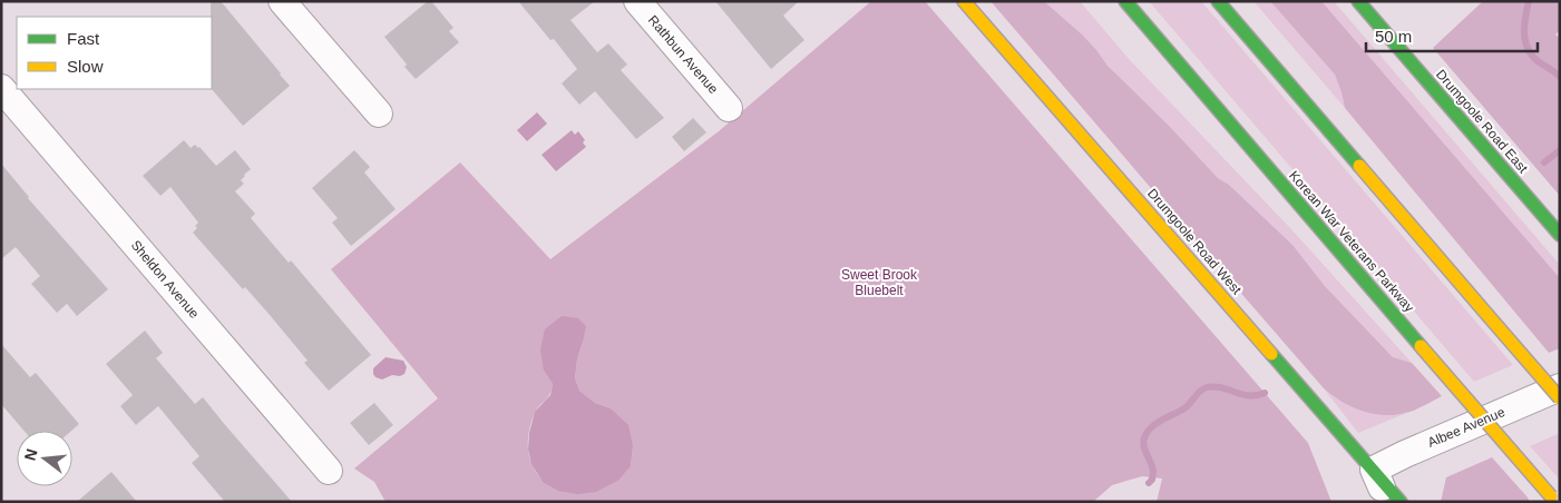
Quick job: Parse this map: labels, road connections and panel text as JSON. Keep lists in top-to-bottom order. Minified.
{"streets":{"main road":["Drumgoole Road East","Drumgoole Road West","Korean War Veterans Parkway"],"street":["Rathbun Avenue","Sheldon Avenue","Albee Avenue"]},"crossings":[["Drumgoole Road West","Albee Avenue"]],"parks":["Sweet Brook Bluebelt"],"legend":["Fast","Slow"],"scale_bar":"50 m","north":"left"}
